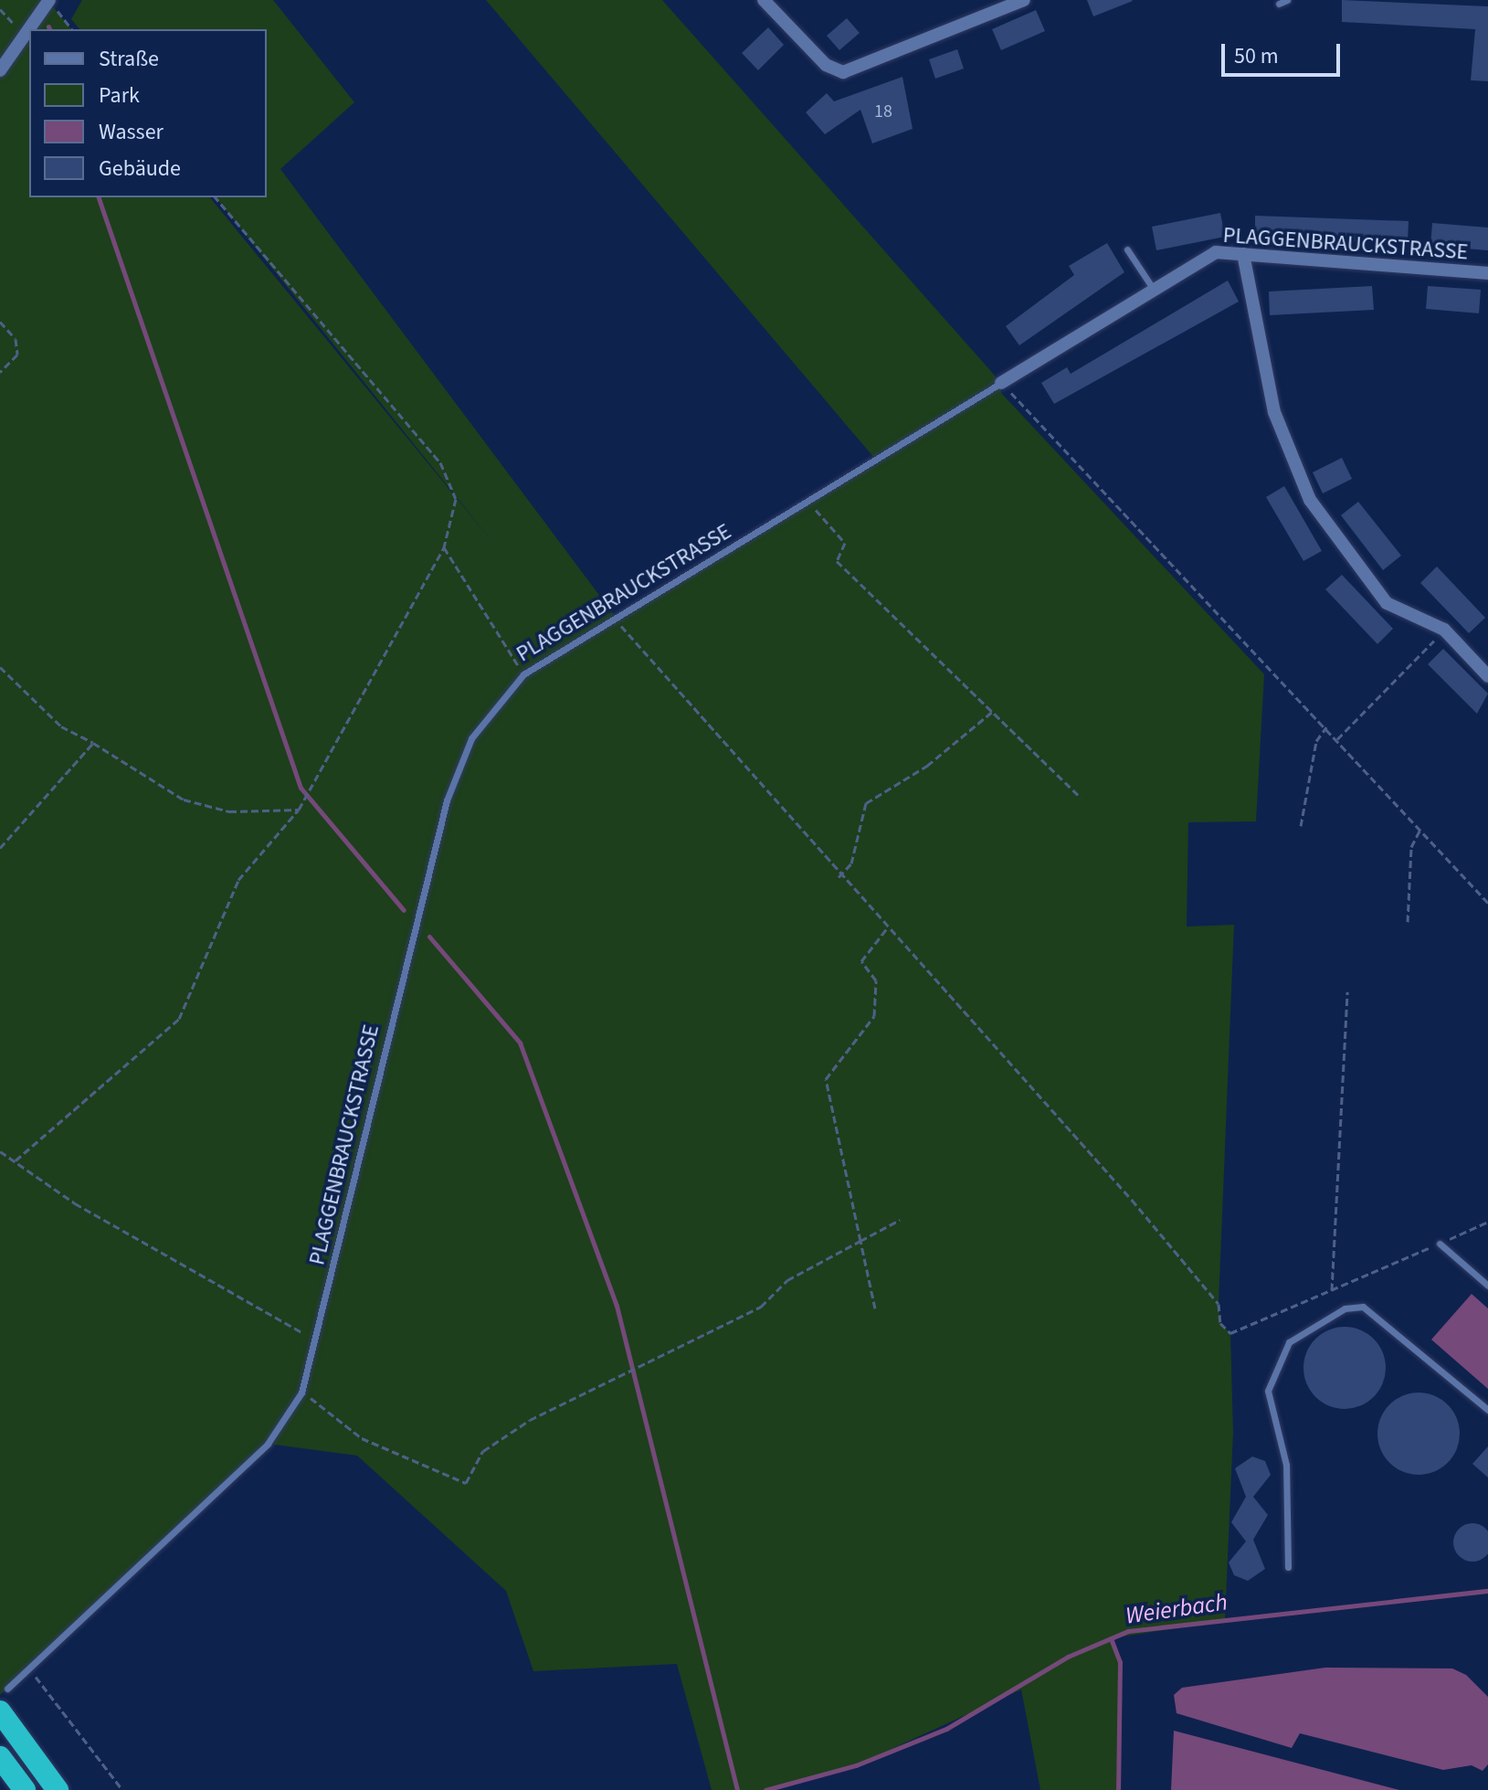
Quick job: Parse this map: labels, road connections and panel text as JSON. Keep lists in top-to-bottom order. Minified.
{"streets":{"street":["PLAGGENBRAUCKSTRASSE"]},"water":["Weierbach"],"house_numbers":["18"],"legend":["Straße","Park","Wasser","Gebäude"],"scale_bar":"50 m"}
